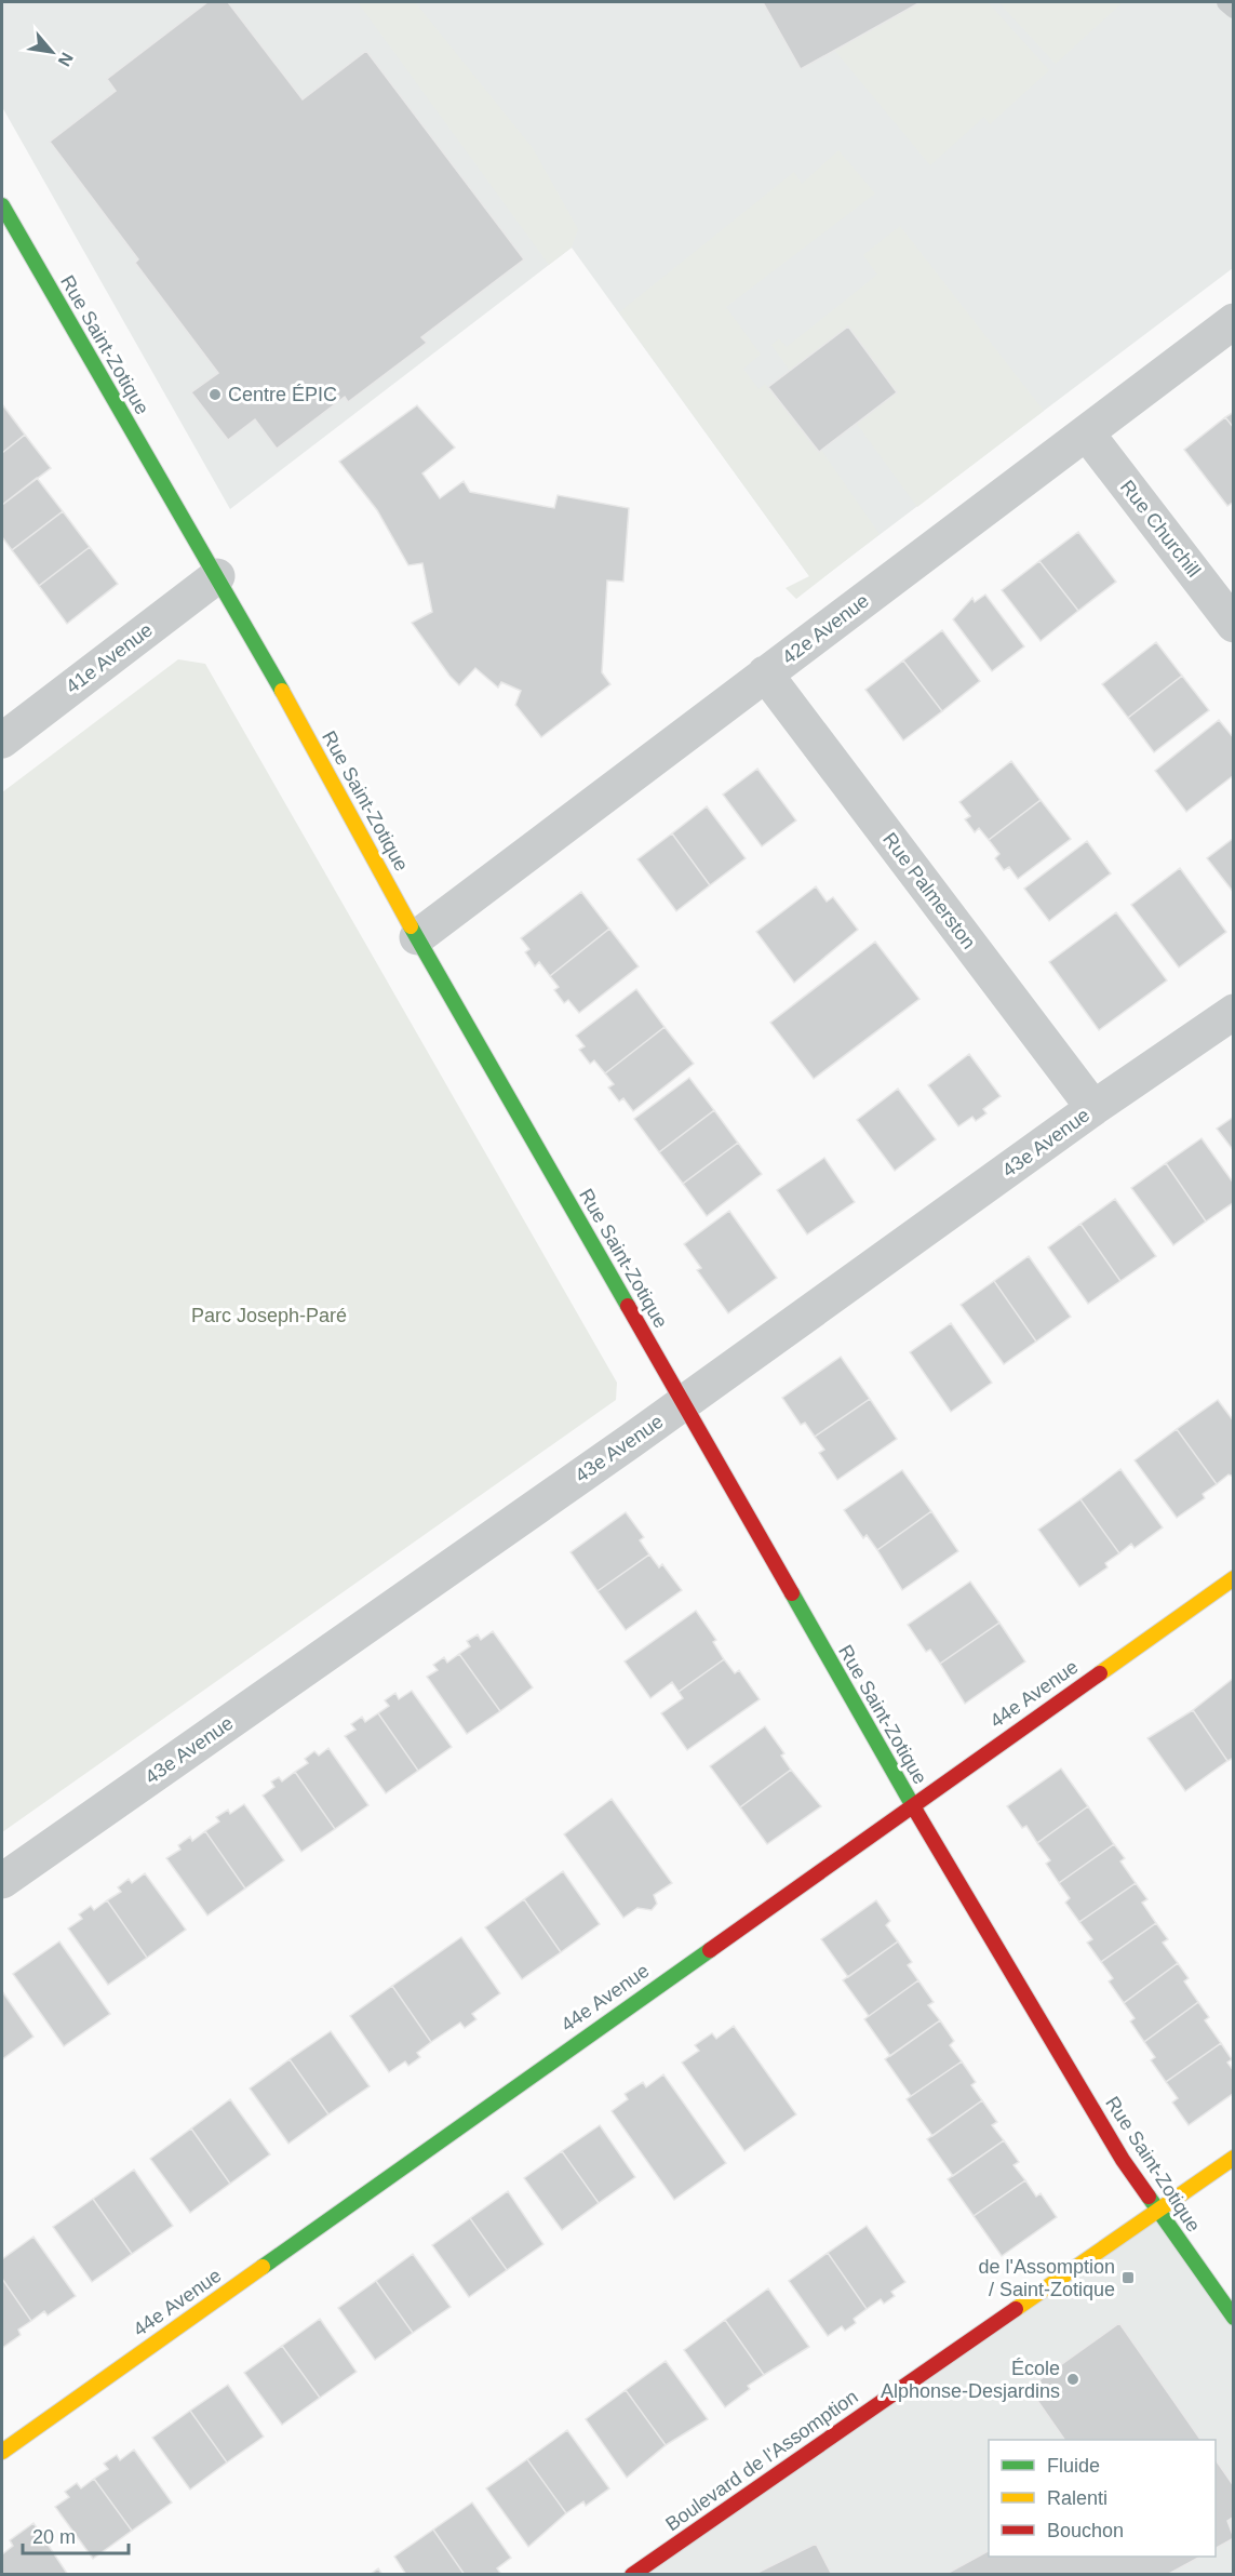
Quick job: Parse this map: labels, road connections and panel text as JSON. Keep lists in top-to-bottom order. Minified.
{"streets":{"street":["Rue Saint-Zotique","Rue Churchill","42e Avenue","41e Avenue","Rue Palmerston","43e Avenue","44e Avenue","Boulevard de l'Assomption"]},"crossings":[["Rue Saint-Zotique","42e Avenue"],["Rue Saint-Zotique","41e Avenue"],["Rue Saint-Zotique","43e Avenue"],["Rue Saint-Zotique","44e Avenue"],["Rue Saint-Zotique","Boulevard de l'Assomption"],["Rue Churchill","42e Avenue"],["42e Avenue","Rue Palmerston"],["Rue Palmerston","43e Avenue"]],"parks":["Parc Joseph-Paré"],"places":{"other":["Centre ÉPIC","École Alphonse-Desjardins"],"transit":["de l'Assomption / Saint-Zotique"]},"legend":["Fluide","Ralenti","Bouchon"],"scale_bar":"20 m","north":"bottom right"}
